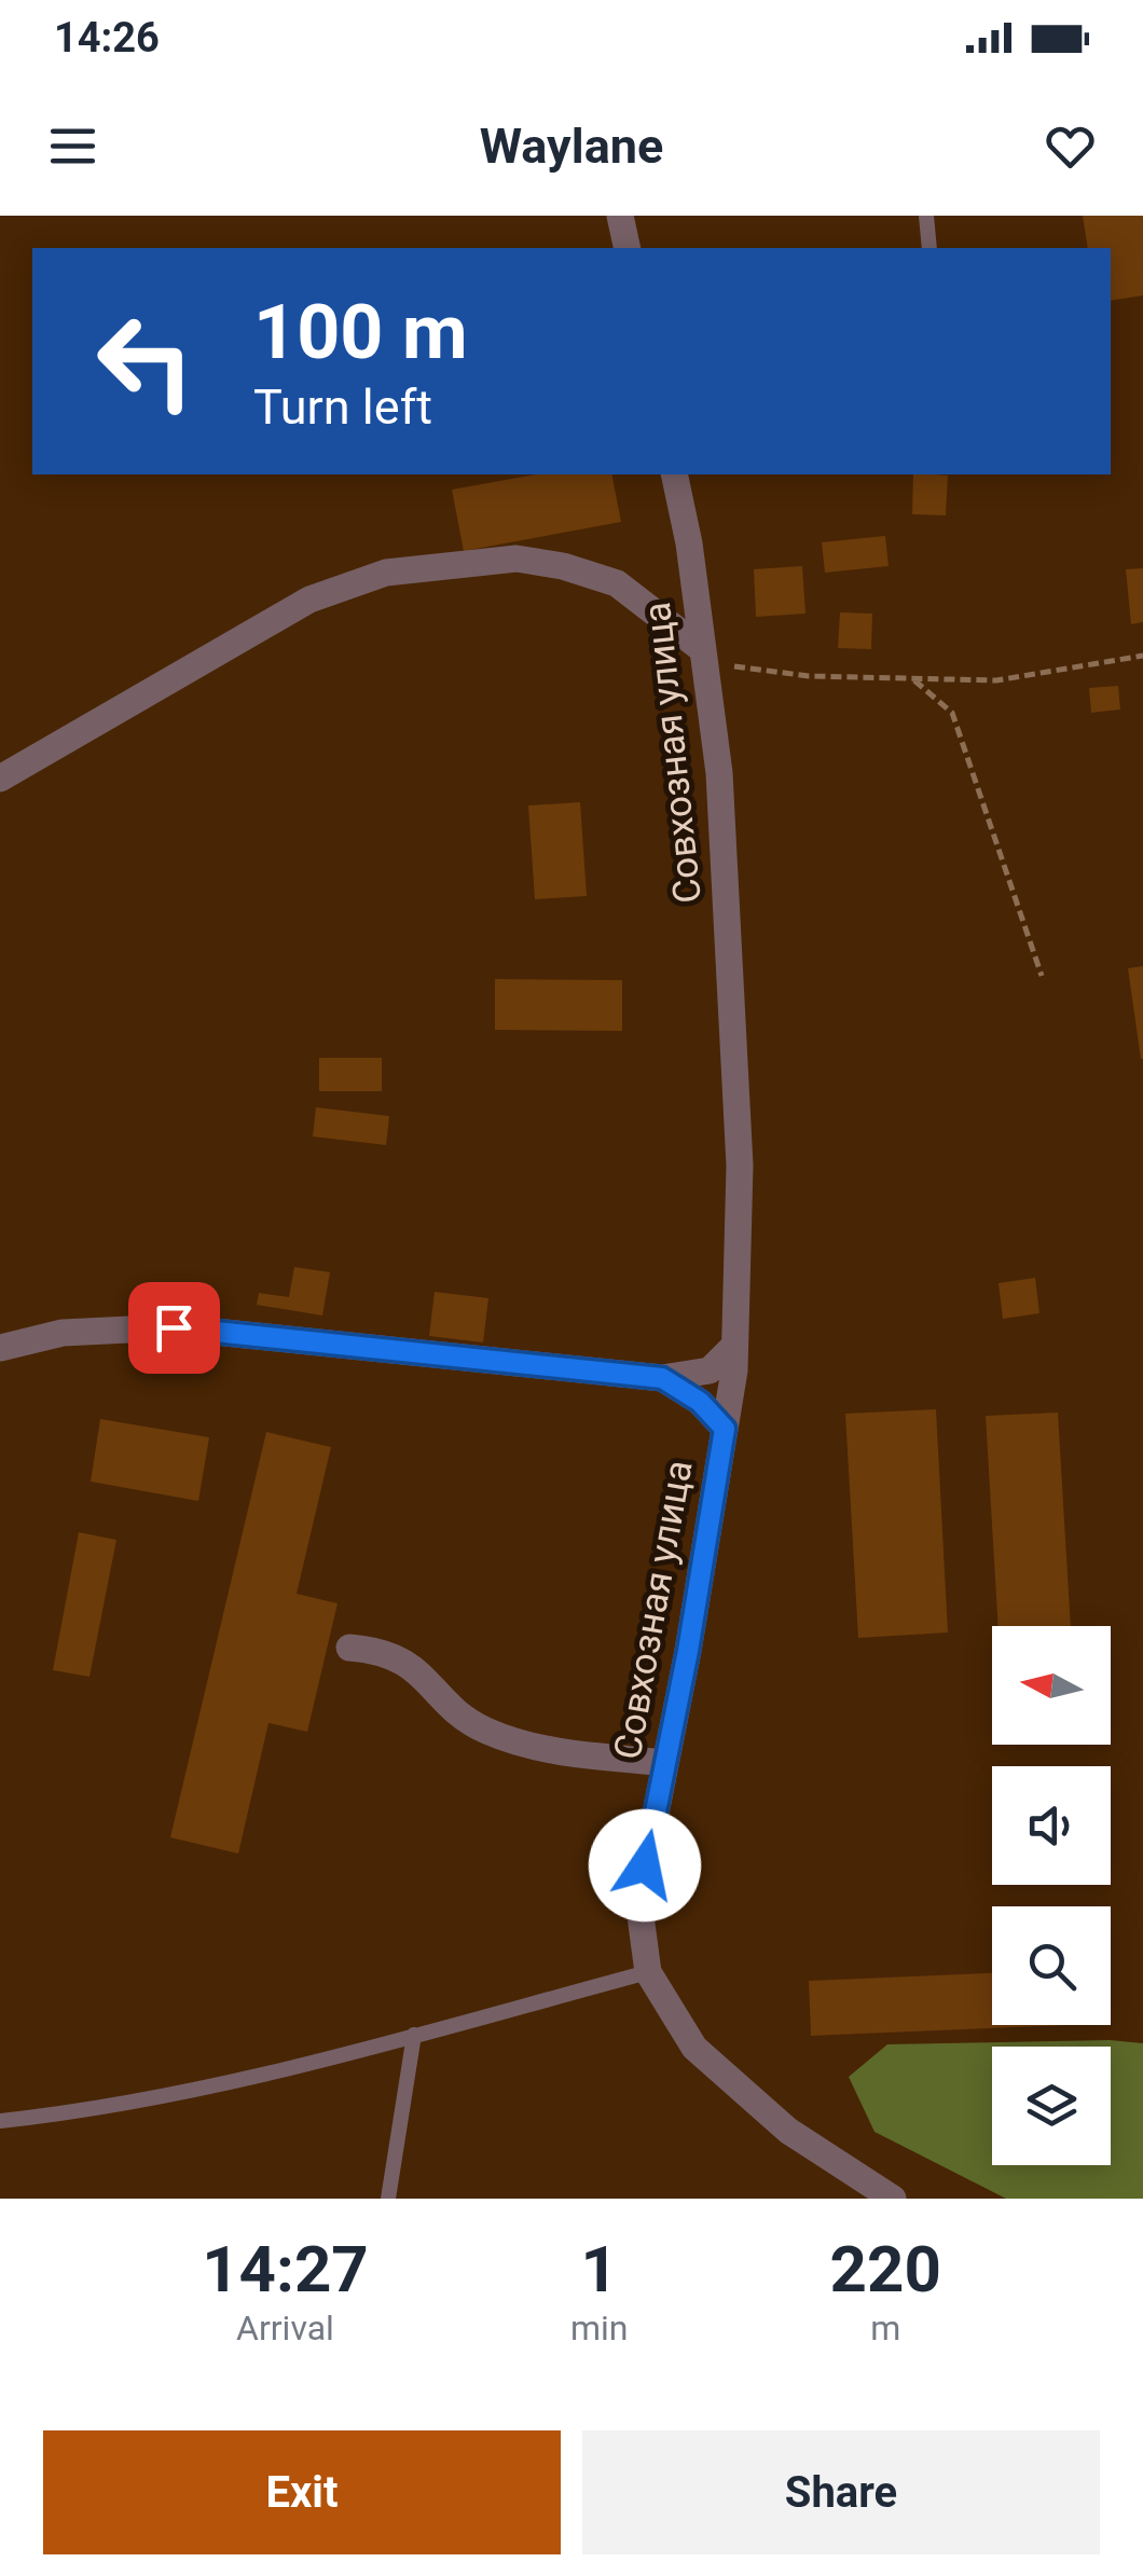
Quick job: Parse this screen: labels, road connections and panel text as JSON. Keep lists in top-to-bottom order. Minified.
{"streets":{"street":["Совхозная улица"]},"north":"left","page":{"status":"14:26","header":"Waylane","turn":["100 m","Turn left"],"eta":["14:27","Arrival","1","min","220","m"],"buttons":["Exit","Share"]}}
